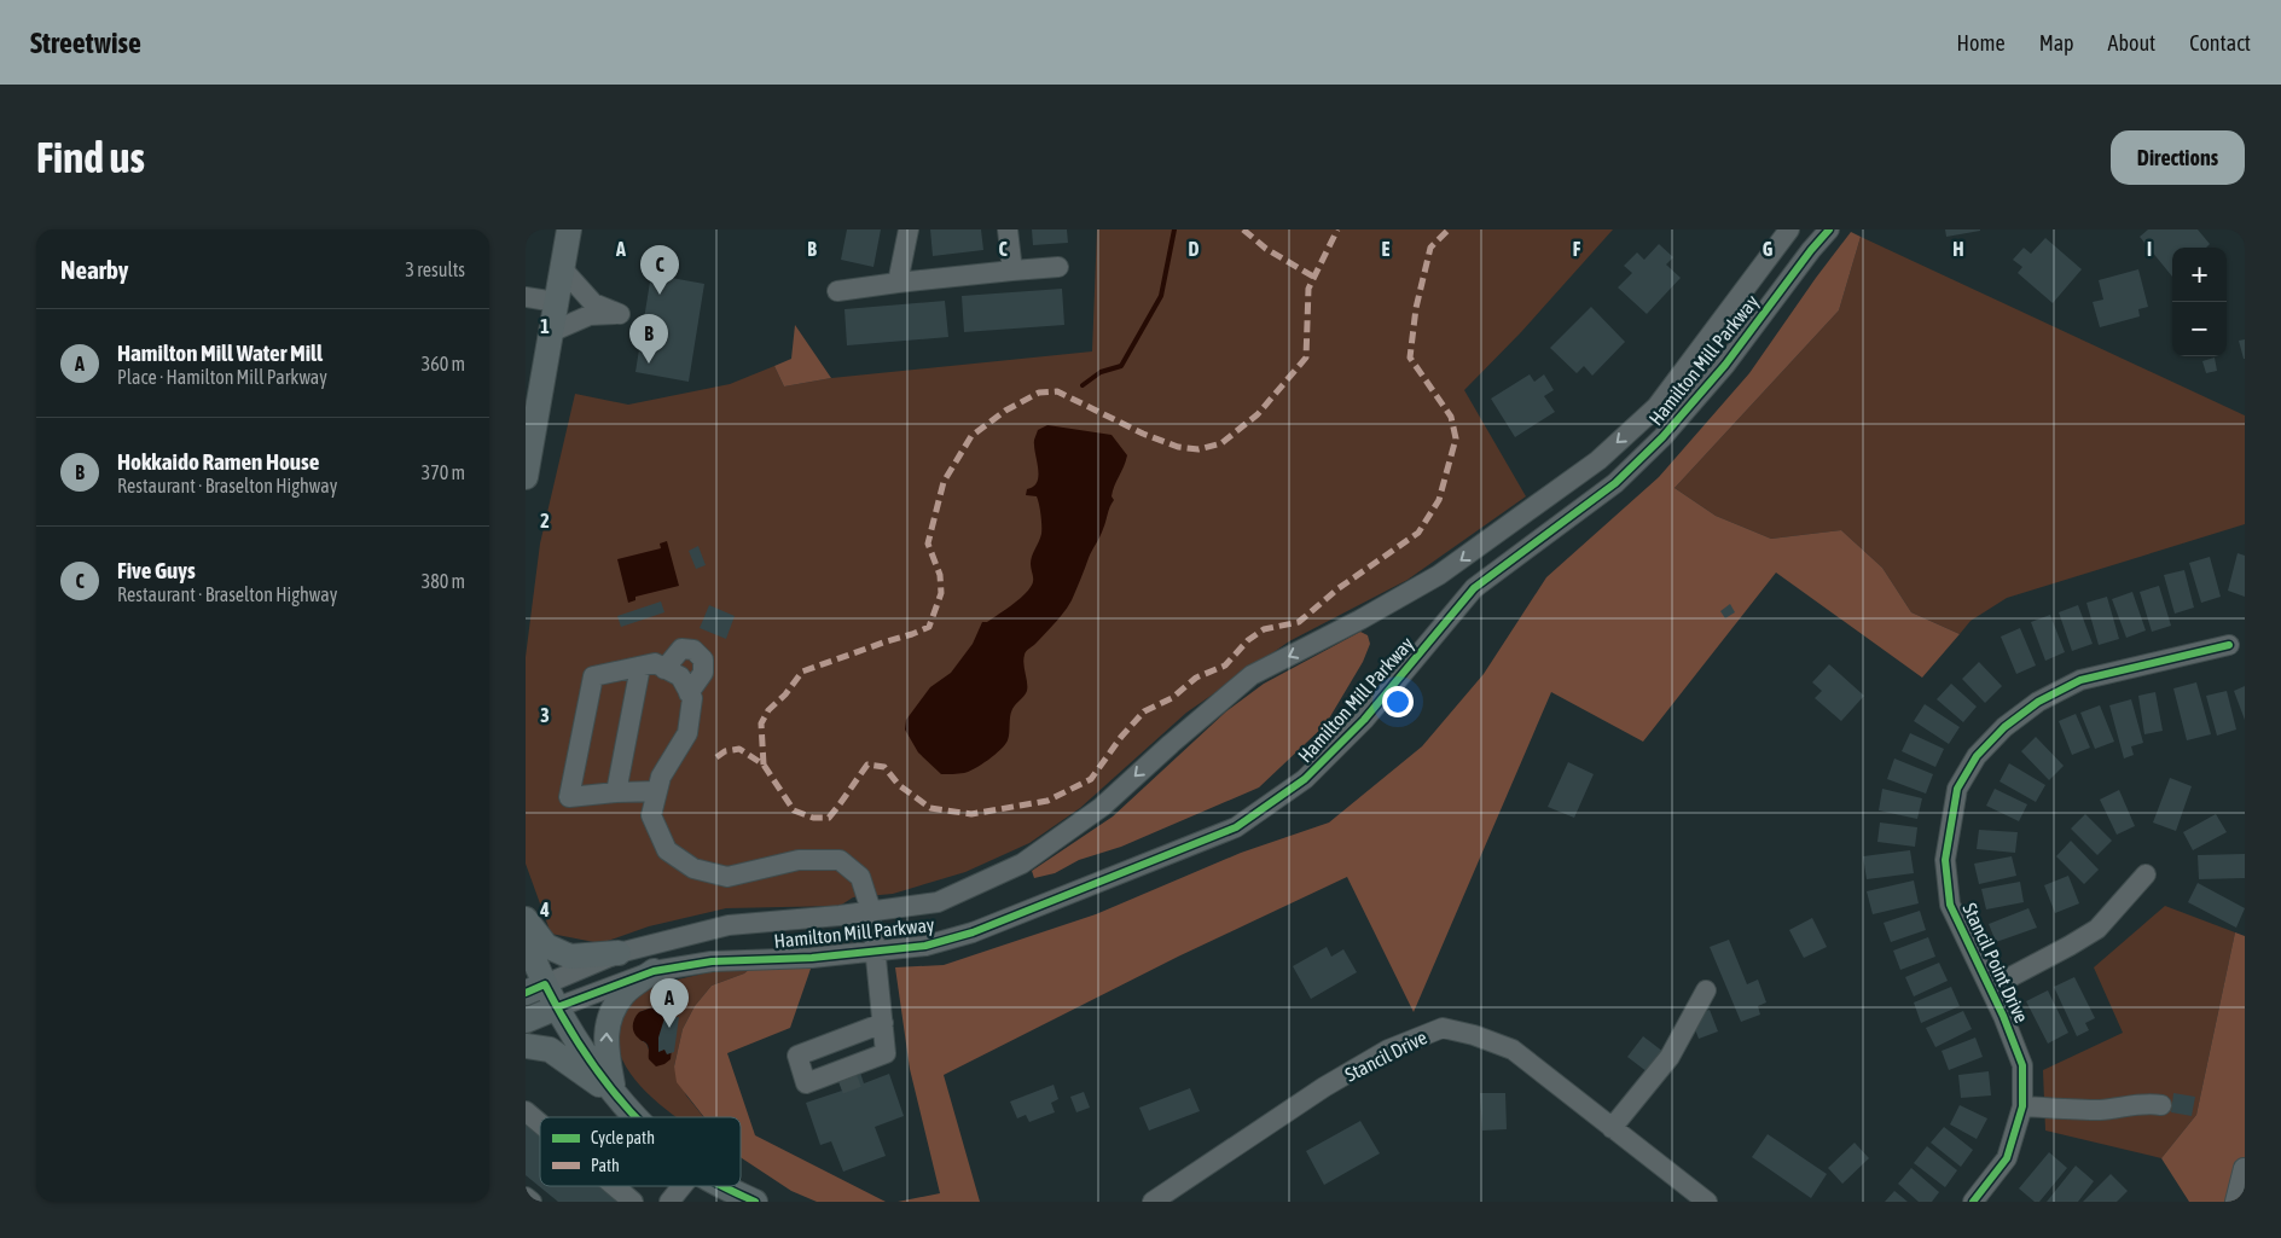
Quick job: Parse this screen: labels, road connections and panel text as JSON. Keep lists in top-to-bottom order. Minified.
{"streets":{"street":["Hamilton Mill Parkway","Stancil Point Drive","Stancil Drive"]},"legend":["Cycle path","Path"],"page":{"header":"Streetwise","nav":["Home","Map","About","Contact"],"buttons":"Directions","title":"Find us","heading":["Nearby","3 results"],"pins":["C","B","A"],"map_buttons":["+","−"],"list":[{"mark":"A","name":"Hamilton Mill Water Mill","note":"Place · Hamilton Mill Parkway","value":"360 m"},{"mark":"B","name":"Hokkaido Ramen House","note":"Restaurant · Braselton Highway","value":"370 m"},{"mark":"C","name":"Five Guys","note":"Restaurant · Braselton Highway","value":"380 m"}]},"grid":{"columns":["A","B","C","D","E","F","G","H","I"],"rows":["1","2","3","4"]}}
